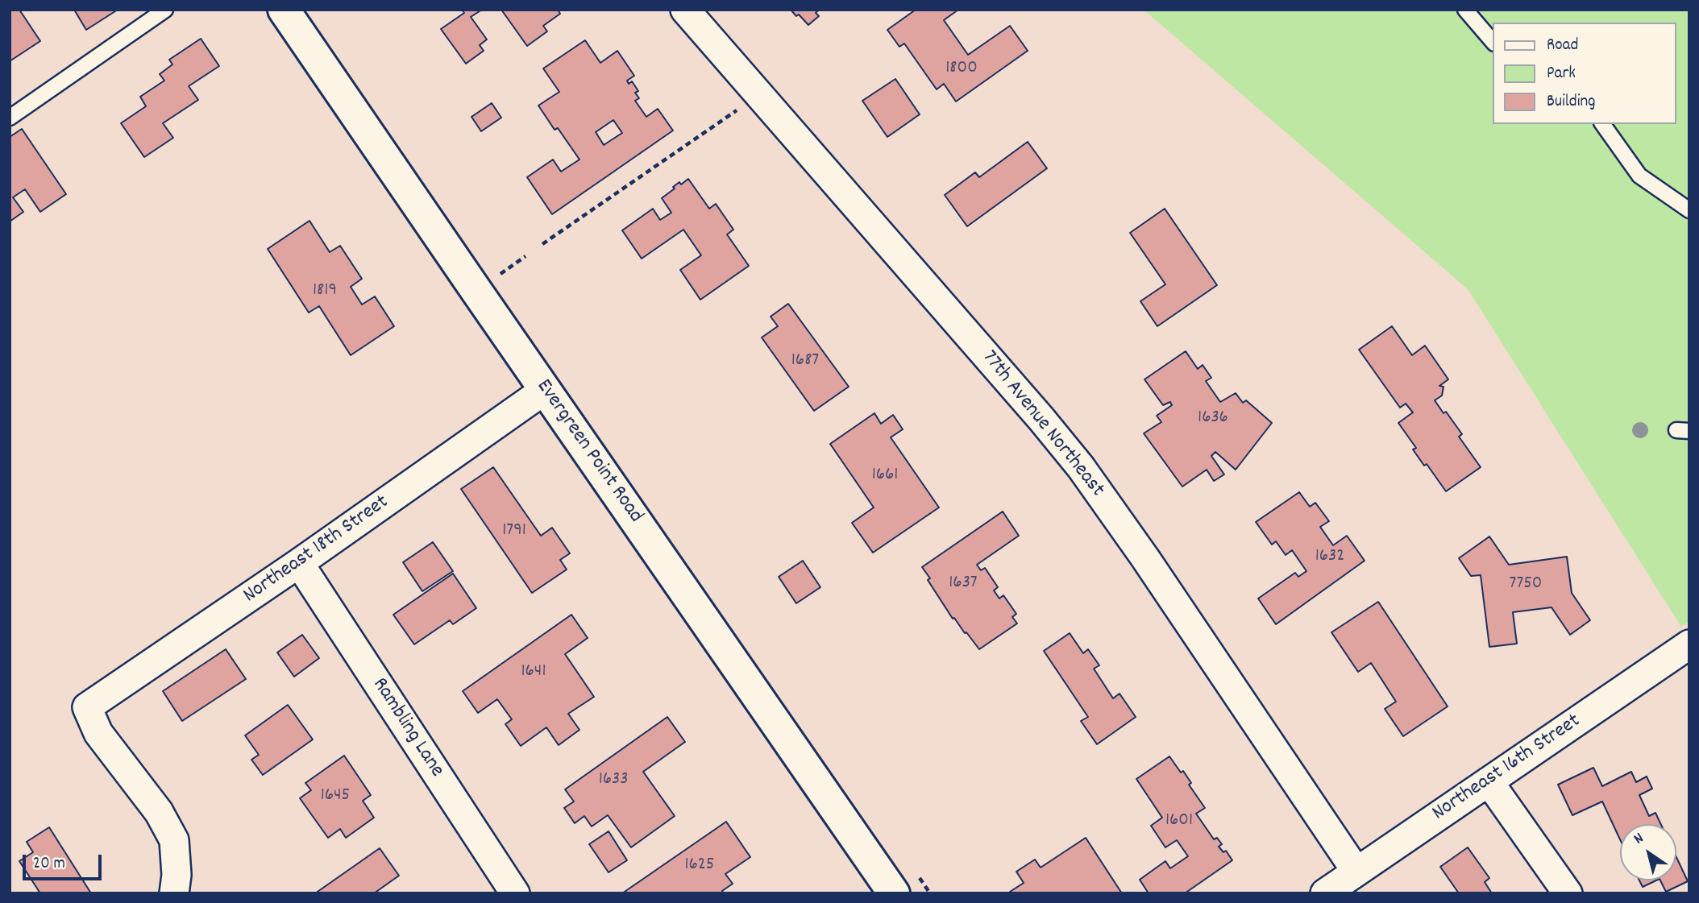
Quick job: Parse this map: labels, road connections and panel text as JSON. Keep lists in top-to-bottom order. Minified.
{"streets":{"street":["77th Avenue Northeast","Evergreen Point Road","Northeast 18th Street","Rambling Lane","Northeast 16th Street"]},"crossings":[["77th Avenue Northeast","Northeast 16th Street"],["Evergreen Point Road","Northeast 18th Street"],["Northeast 18th Street","Rambling Lane"]],"house_numbers":["1800","1819","1687","1636","1661","1791","1632","1637","7750","1641","1633","1645","1601","1625"],"legend":["Road","Park","Building"],"scale_bar":"20 m","north":"top left"}
